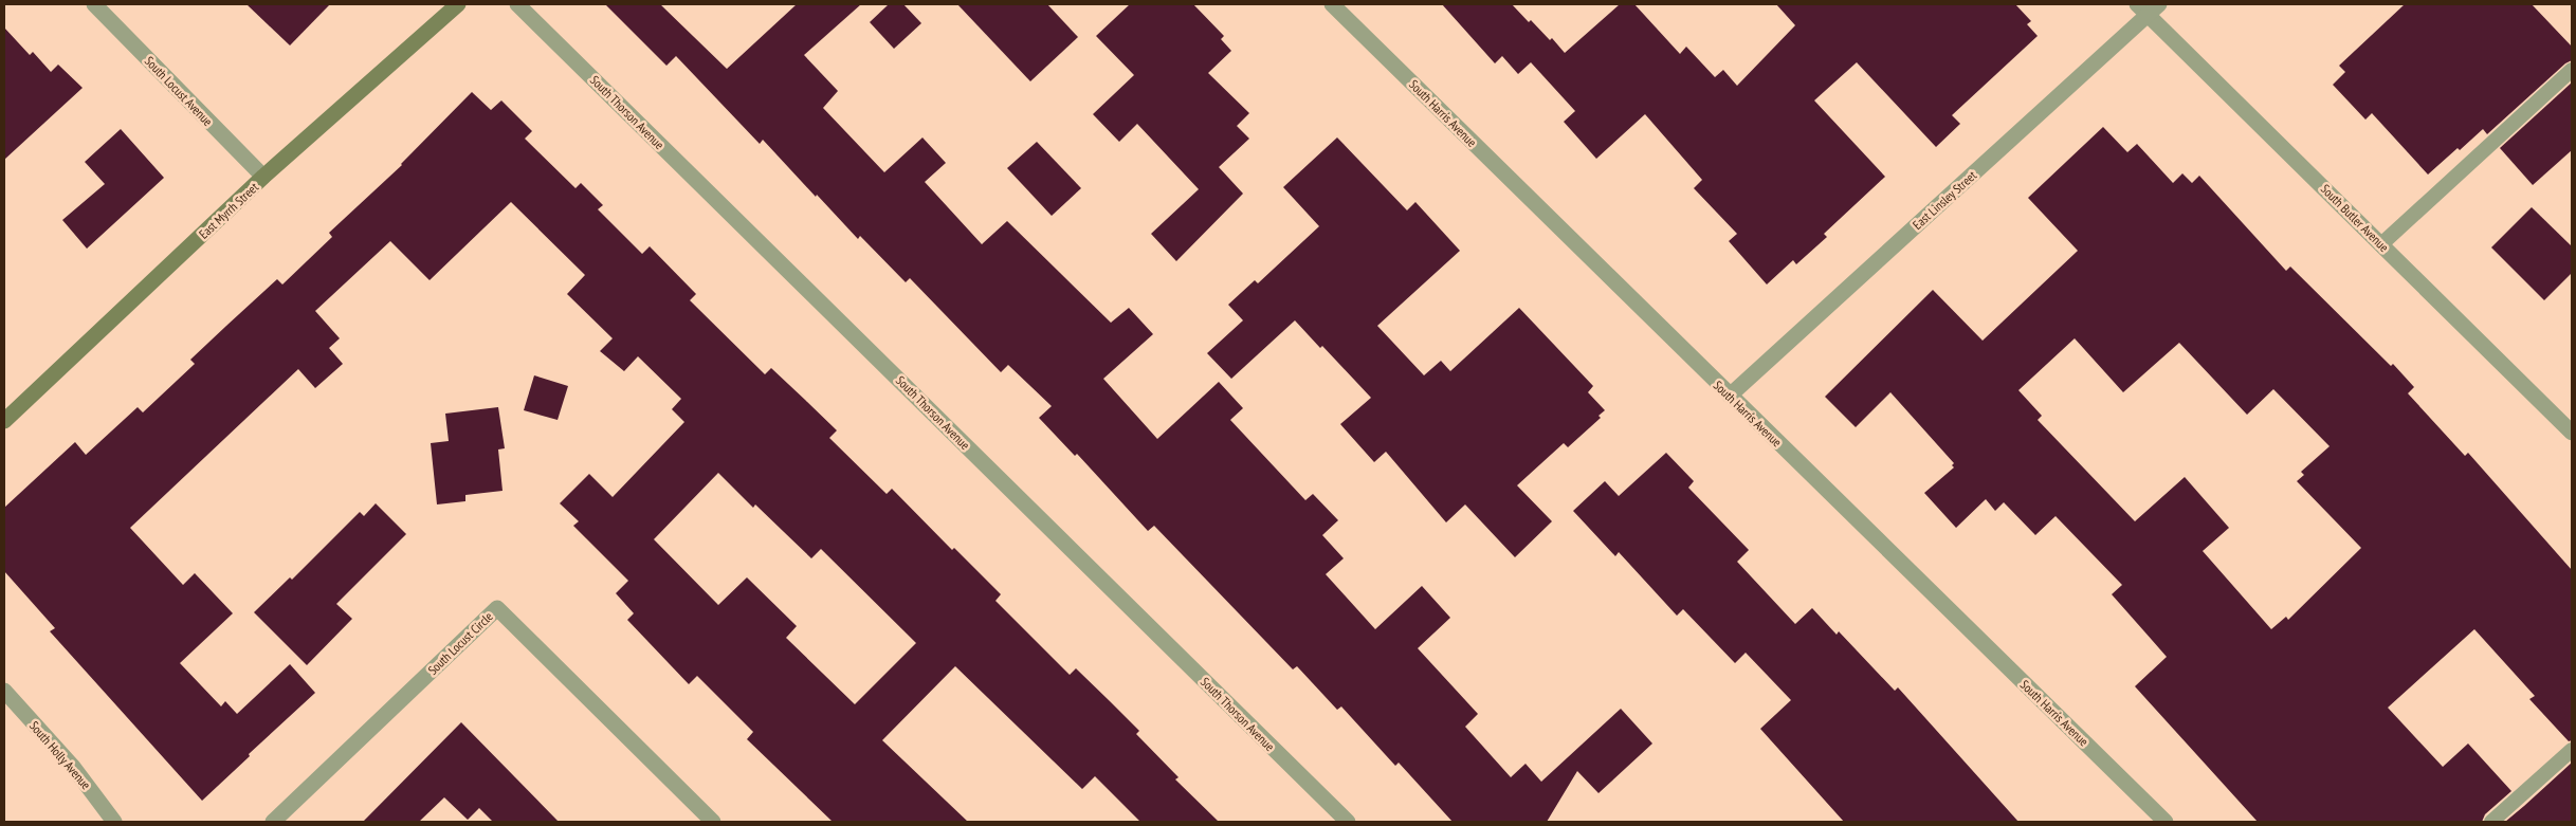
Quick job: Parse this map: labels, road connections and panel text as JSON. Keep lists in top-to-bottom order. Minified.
{"streets":{"street":["South Locust Avenue","South Thorson Avenue","South Harris Avenue","East Linsley Street","East Myrrh Street","South Butler Avenue","South Locust Circle","South Holly Avenue"]},"crossings":[["South Locust Avenue","East Myrrh Street"],["South Harris Avenue","East Linsley Street"],["East Linsley Street","South Butler Avenue"]]}
